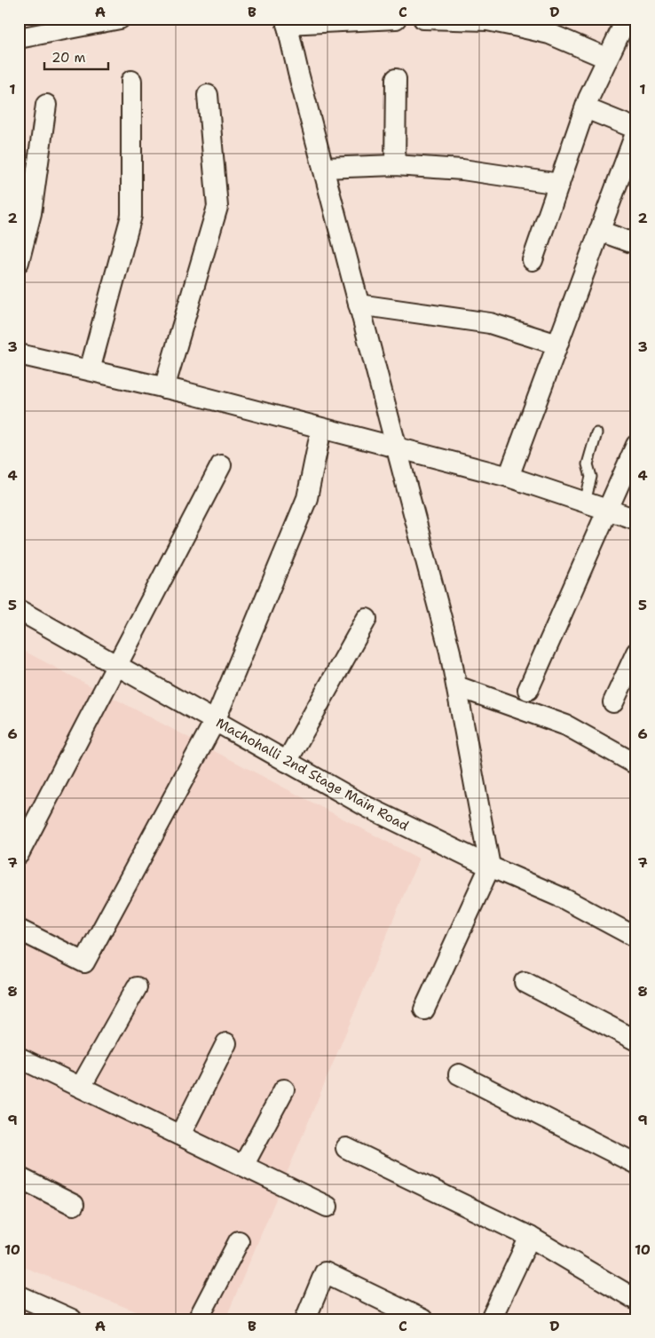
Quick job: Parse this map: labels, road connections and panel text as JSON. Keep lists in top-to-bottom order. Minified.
{"streets":{"street":["Machohalli 2nd Stage Main Road"]},"scale_bar":"20 m","grid":{"columns":["A","B","C","D"],"rows":["1","2","3","4","5","6","7","8","9","10"]}}
